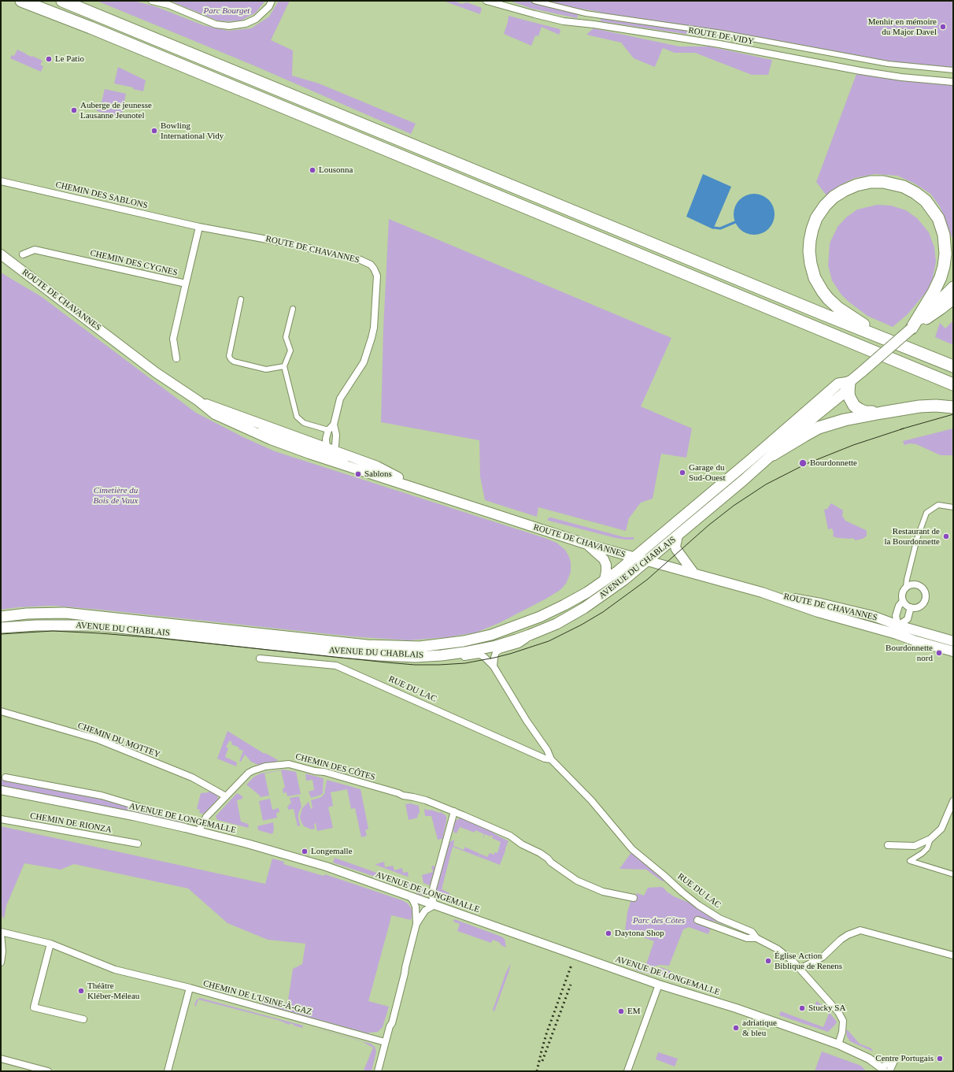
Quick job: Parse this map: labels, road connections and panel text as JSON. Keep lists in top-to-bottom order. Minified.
{"streets":{"main road":["ROUTE DE CHAVANNES","AVENUE DU CHABLAIS"],"street":["ROUTE DE VIDY","CHEMIN DES SABLONS","CHEMIN DES CYGNES","RUE DU LAC","CHEMIN DU MOTTEY","CHEMIN DES CÔTES","AVENUE DE LONGEMALLE","CHEMIN DE RIONZA","CHEMIN DE L'USINE-À-GAZ"]},"crossings":[["CHEMIN DES SABLONS","ROUTE DE CHAVANNES"],["ROUTE DE CHAVANNES","AVENUE DU CHABLAIS"],["AVENUE DU CHABLAIS","RUE DU LAC"],["RUE DU LAC","AVENUE DE LONGEMALLE"],["CHEMIN DU MOTTEY","CHEMIN DES CÔTES"],["CHEMIN DES CÔTES","AVENUE DE LONGEMALLE"]],"parks":["Parc Bourget","Cimetière du Bois de Vaux","Parc des Côtes"],"places":["Menhir en mémoire du Major Davel","Le Patio","Auberge de jeunesse Lausanne Jeunotel","Bowling International Vidy","Lousonna","Bourdonnette","Garage du Sud-Ouest","Sablons","Restaurant de la Bourdonnette","Bourdonnette nord","Longemalle","Daytona Shop","Église Action Biblique de Renens","Théâtre Kléber-Méleau","Stucky SA","EM","adriatique & bleu","Centre Portugais"]}
